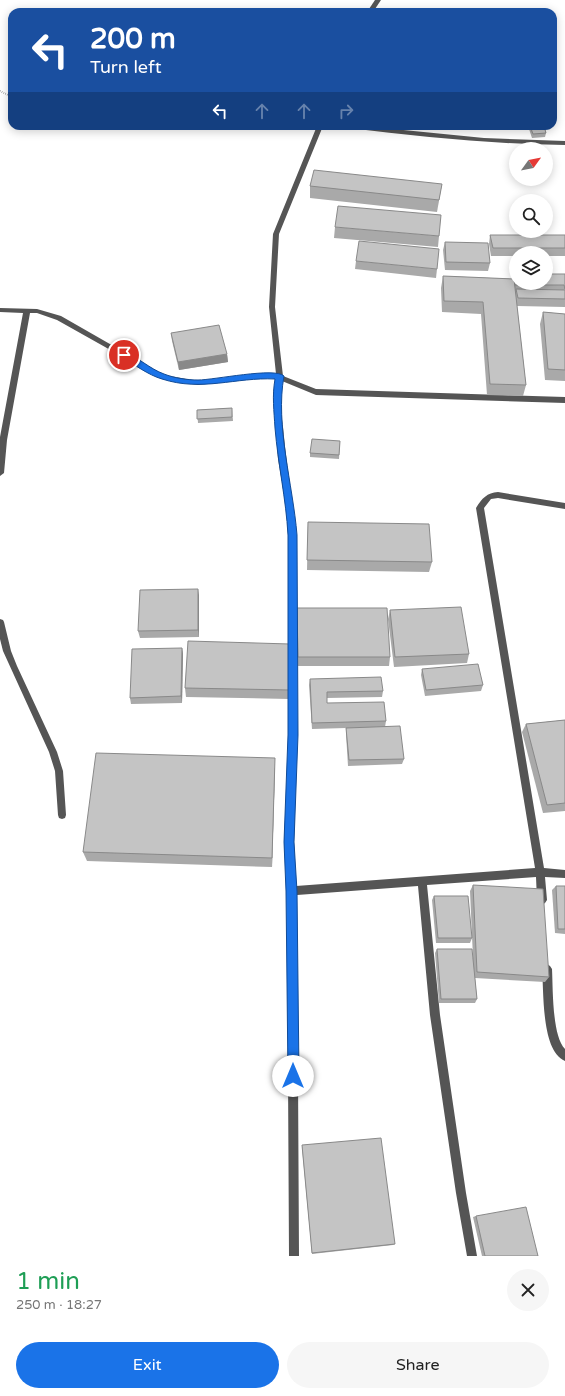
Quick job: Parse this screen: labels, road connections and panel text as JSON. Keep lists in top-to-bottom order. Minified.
{"north":"top right","page":{"turn":["200 m","Turn left"],"heading":["1 min","250 m · 18:27"],"buttons":["Exit","Share"]}}
